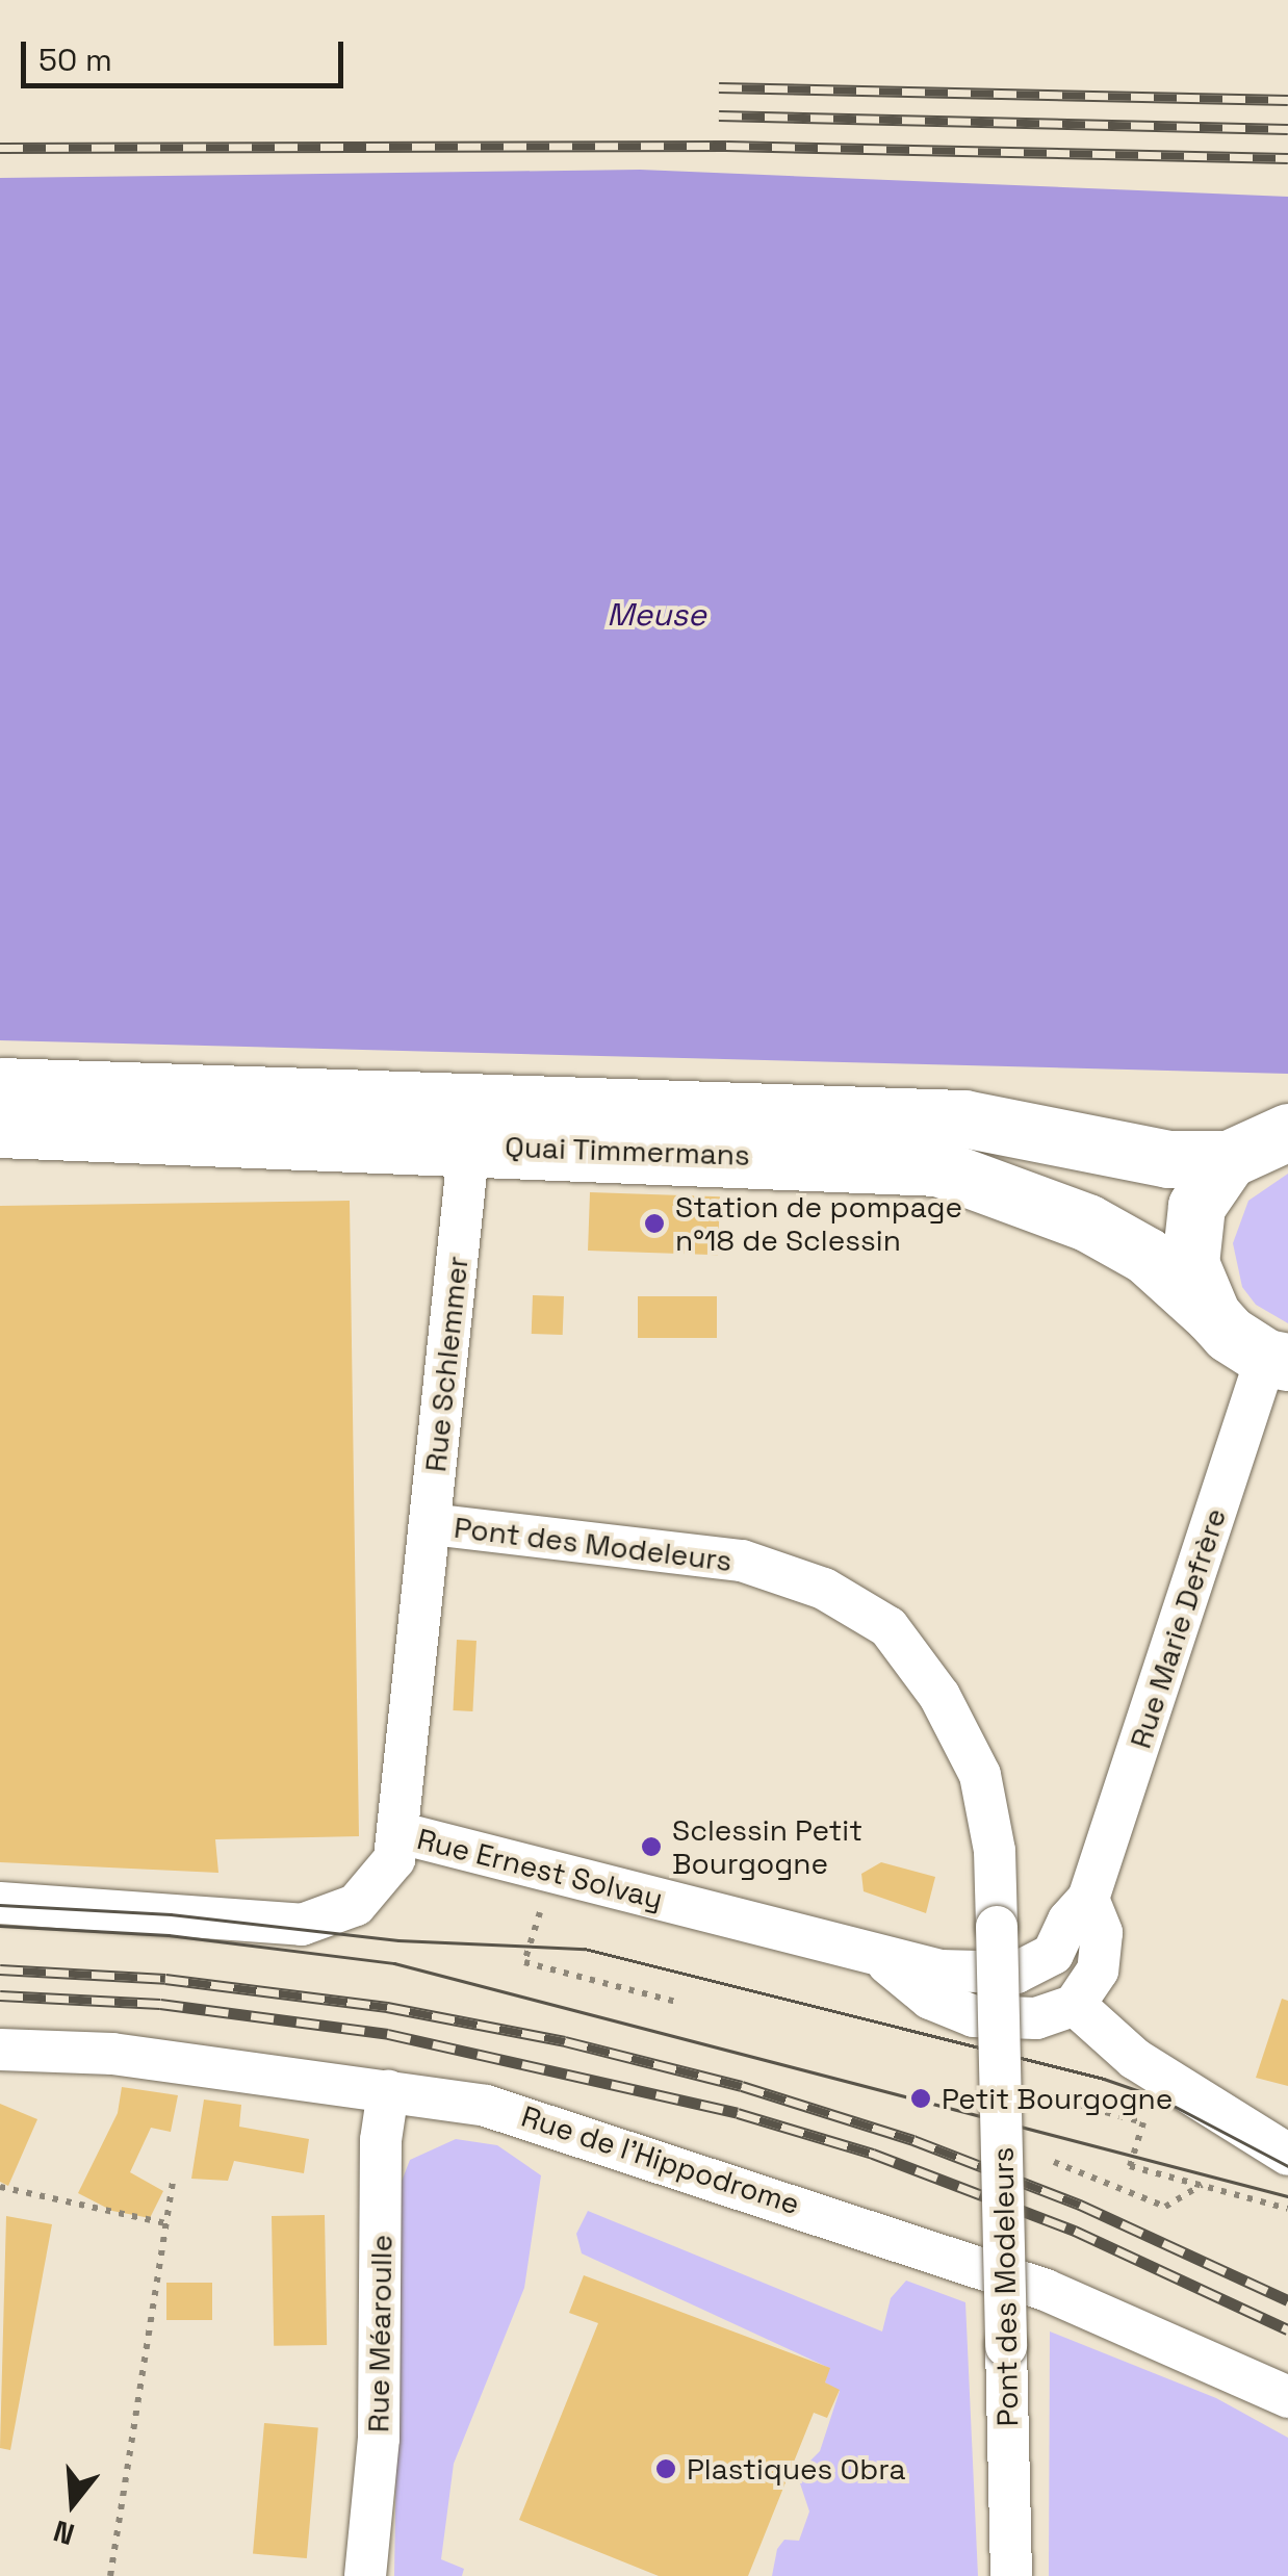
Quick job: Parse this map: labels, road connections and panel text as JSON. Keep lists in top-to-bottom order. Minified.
{"streets":{"main road":["Quai Timmermans"],"street":["Rue Schlemmer","Pont des Modeleurs","Rue Marie Defrère","Rue Ernest Solvay","Rue de l'Hippodrome","Rue Méaroulle"]},"crossings":[["Quai Timmermans","Rue Schlemmer"],["Quai Timmermans","Rue Marie Defrère"],["Rue Schlemmer","Pont des Modeleurs"],["Rue Schlemmer","Rue Ernest Solvay"],["Rue Marie Defrère","Rue Ernest Solvay"],["Rue de l'Hippodrome","Rue Méaroulle"]],"water":["Meuse"],"places":["Station de pompage n°18 de Sclessin","Sclessin Petit Bourgogne","Petit Bourgogne","Plastiques Obra"],"scale_bar":"50 m","north":"bottom"}
